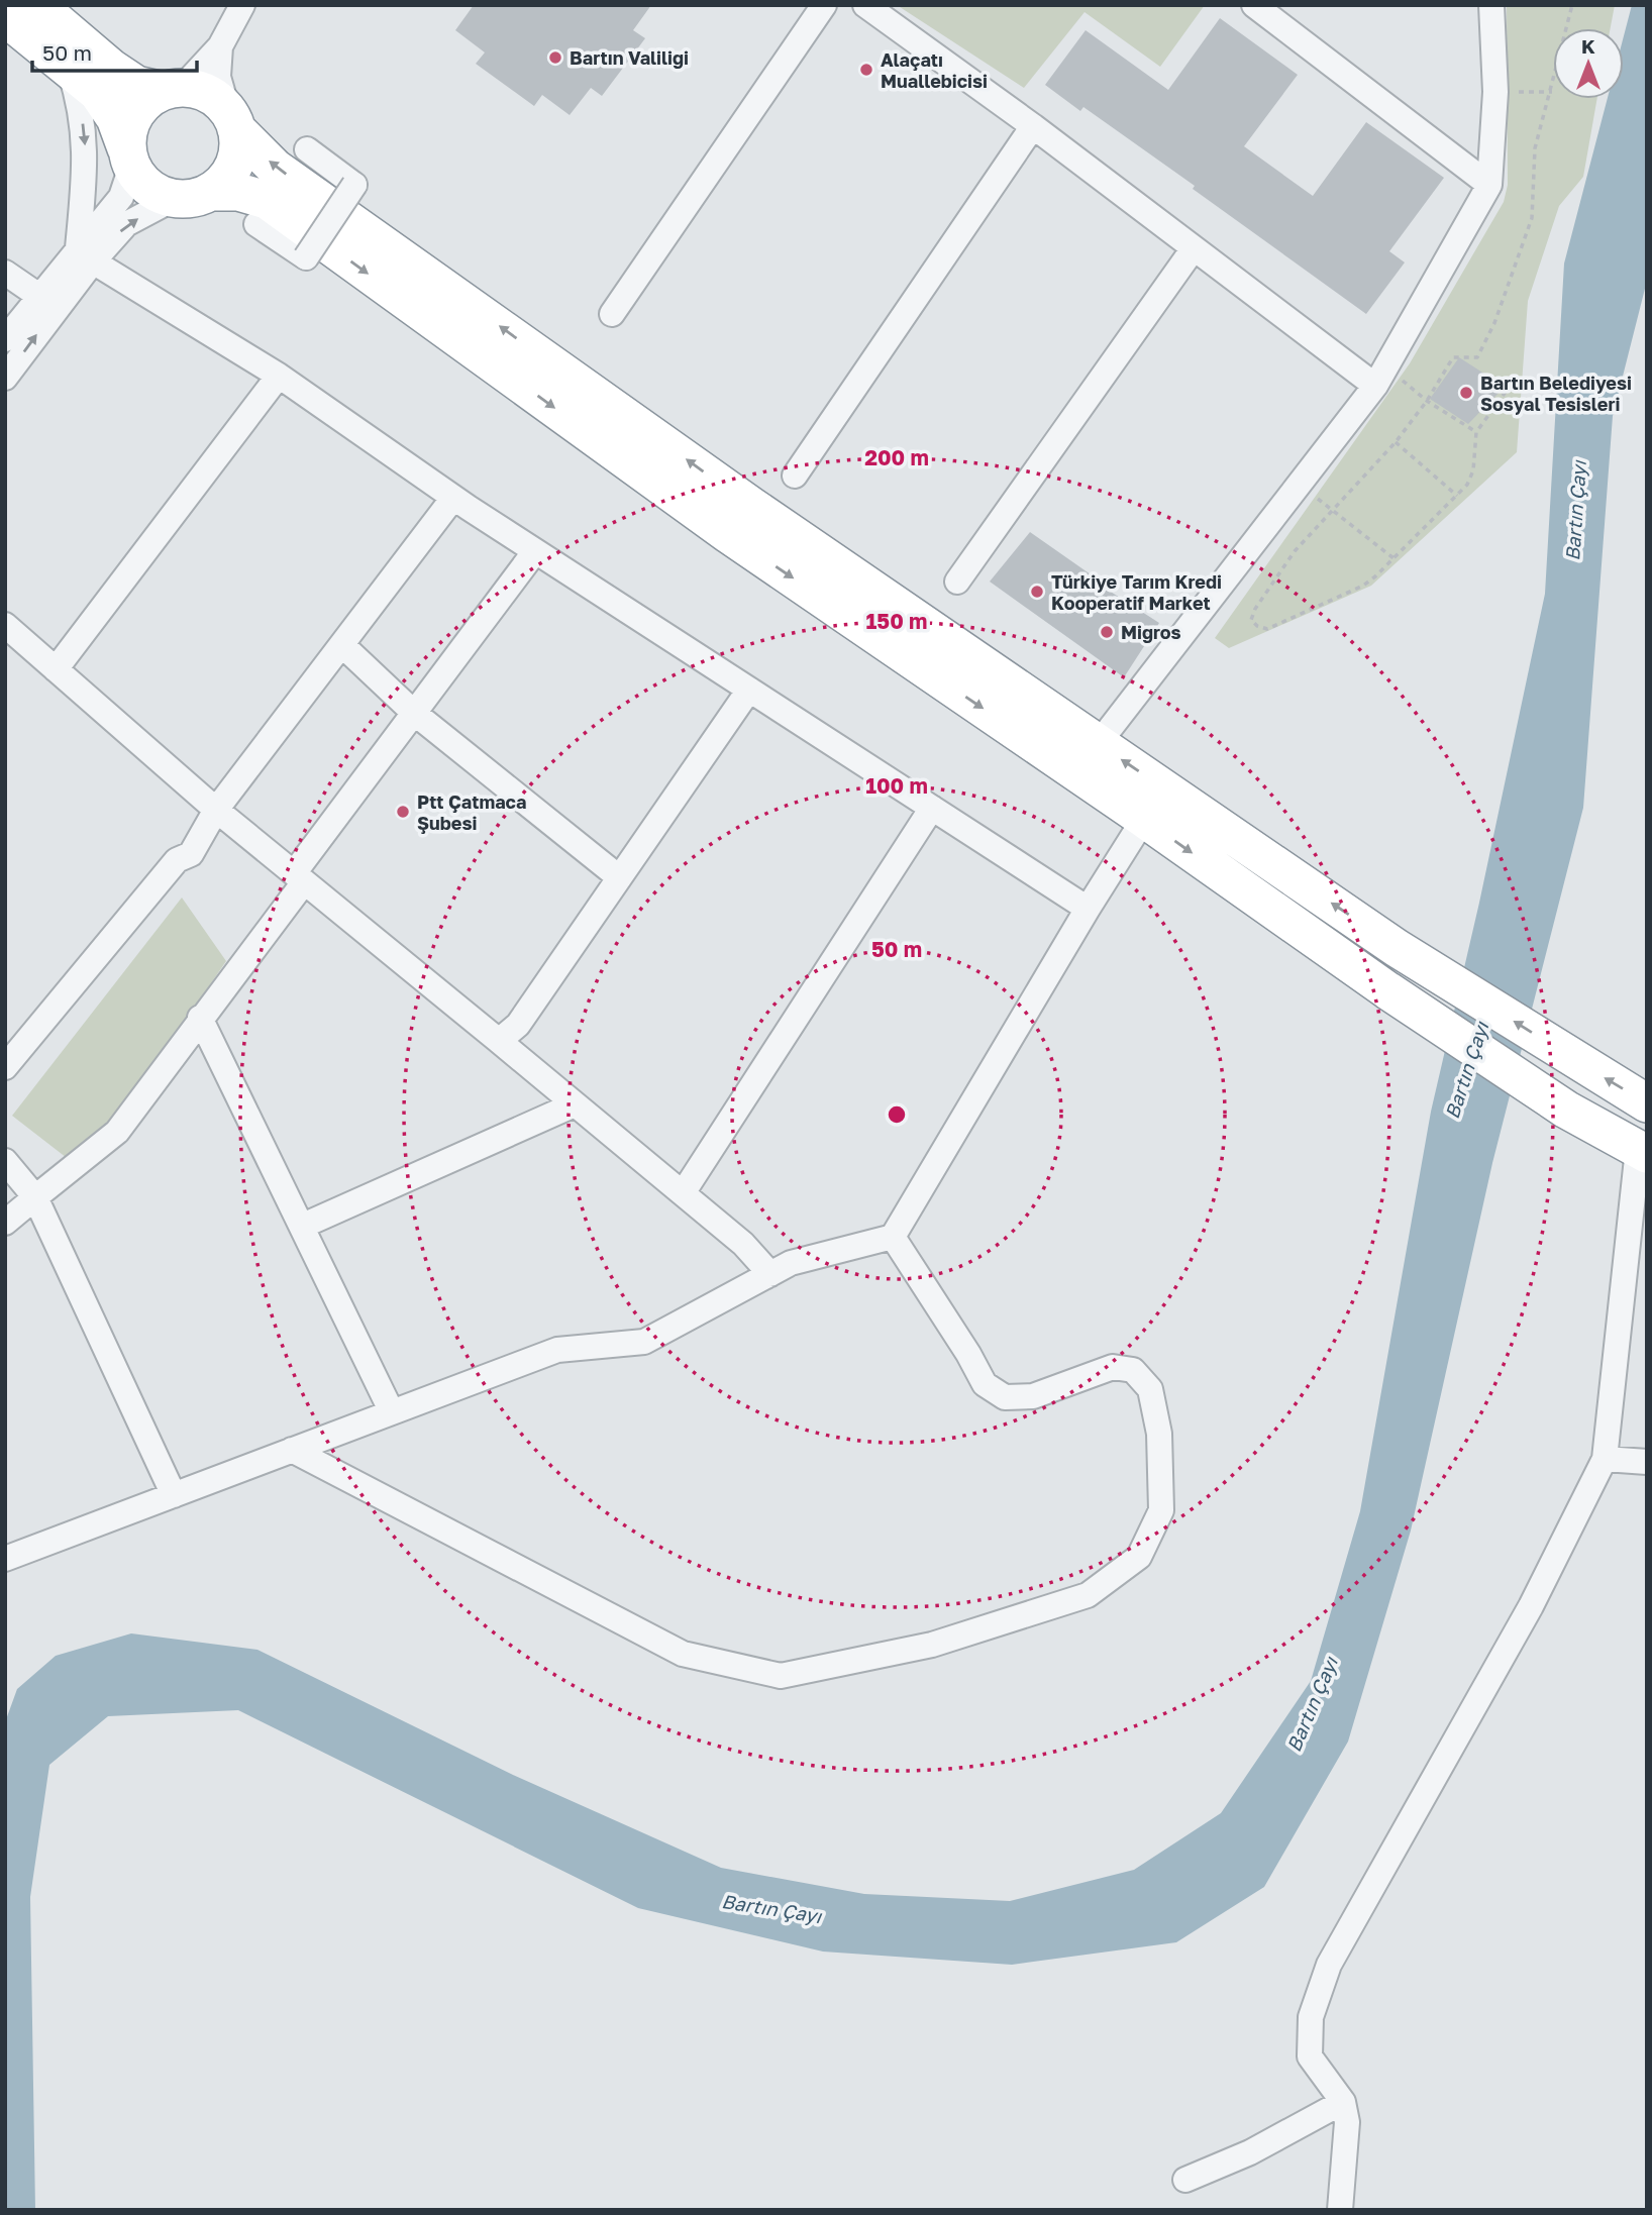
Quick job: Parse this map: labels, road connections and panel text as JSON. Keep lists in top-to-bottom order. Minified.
{"water":["Bartın Çayı"],"places":["Bartın Valiliği","Alaçatı Muallebicisi","Bartın Belediyesi Sosyal Tesisleri","Türkiye Tarım Kredi Kooperatif Market","Migros","Ptt Çatmaca Şubesi"],"scale_bar":"50 m","north":"top","rings":["200 m","150 m","100 m","50 m"]}
